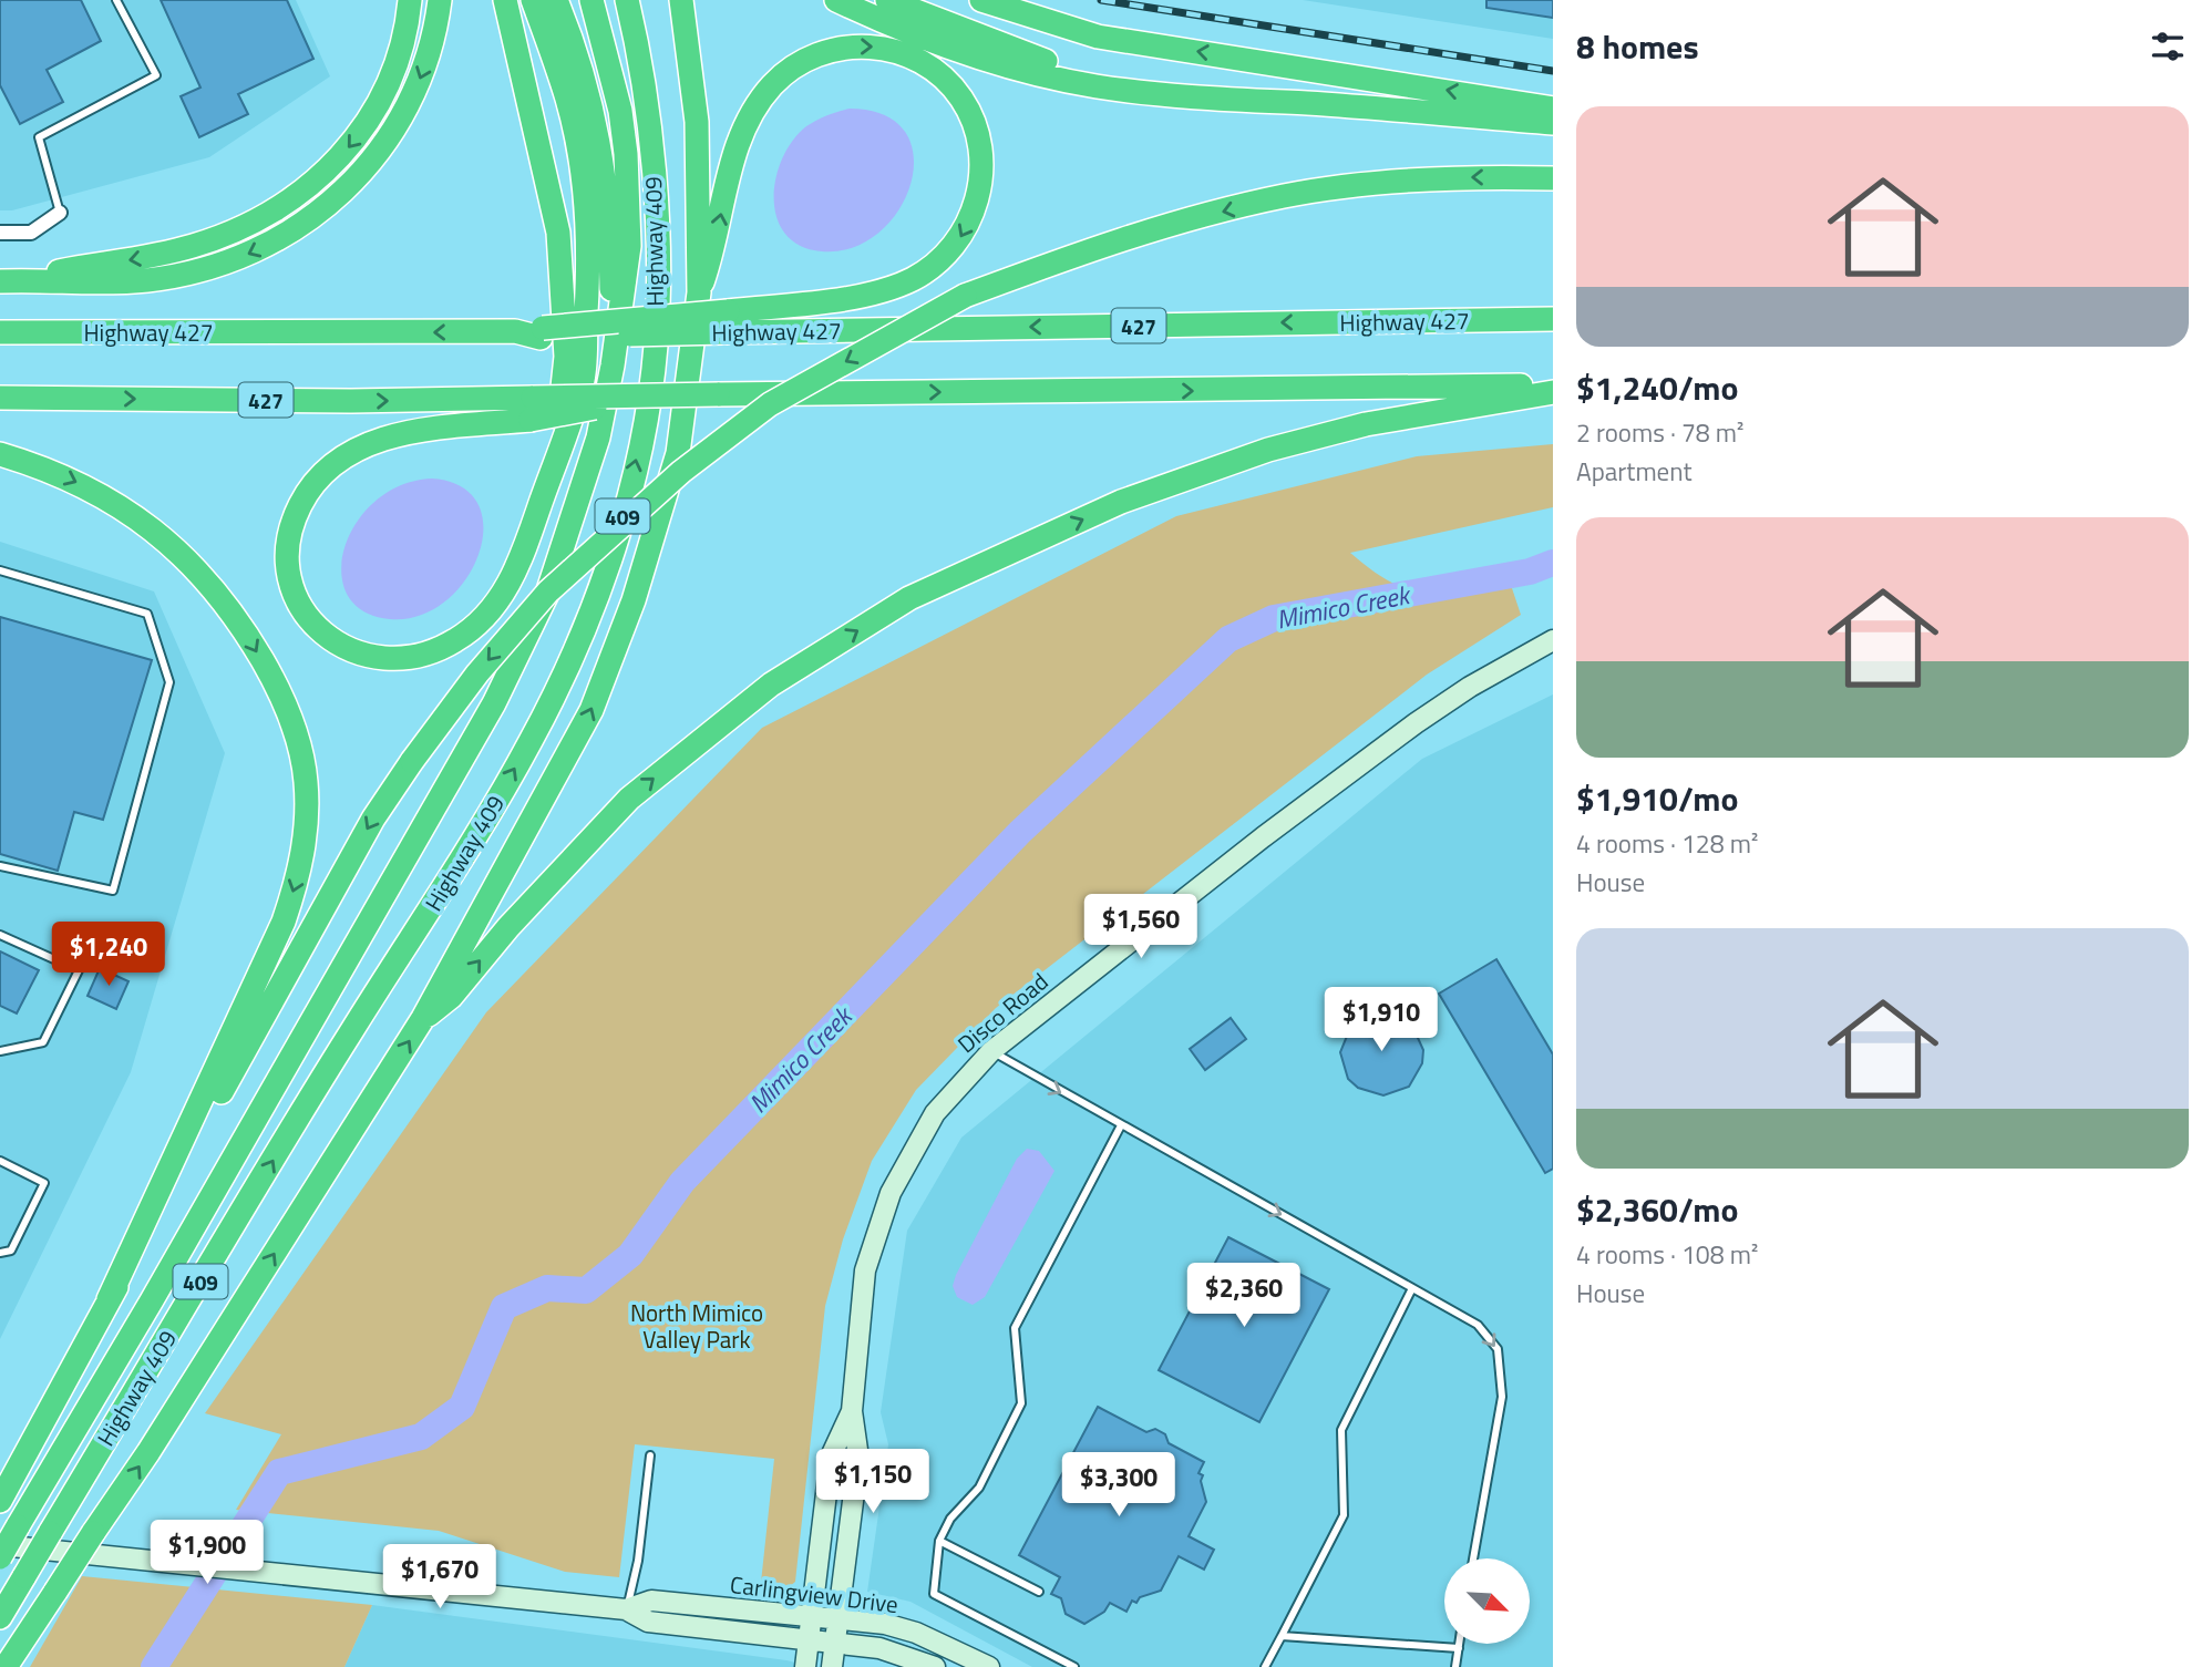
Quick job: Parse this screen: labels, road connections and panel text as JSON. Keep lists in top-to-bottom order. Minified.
{"streets":{"highway":["Highway 409","Highway 427","427","409"],"main road":["Disco Road","Carlingview Drive"]},"crossings":[["Disco Road","Carlingview Drive"]],"water":["Mimico Creek"],"parks":["North Mimico Valley Park"],"north":"bottom right","page":{"heading":"8 homes","list":[{"name":"$1,240/mo","note":"2 rooms · 78 m² · Apartment"},{"name":"$1,910/mo","note":"4 rooms · 128 m² · House"},{"name":"$2,360/mo","note":"4 rooms · 108 m² · House"}],"price":["$1,560","$1,240","$1,910","$2,360","$1,150","$3,300","$1,900","$1,670"]}}
